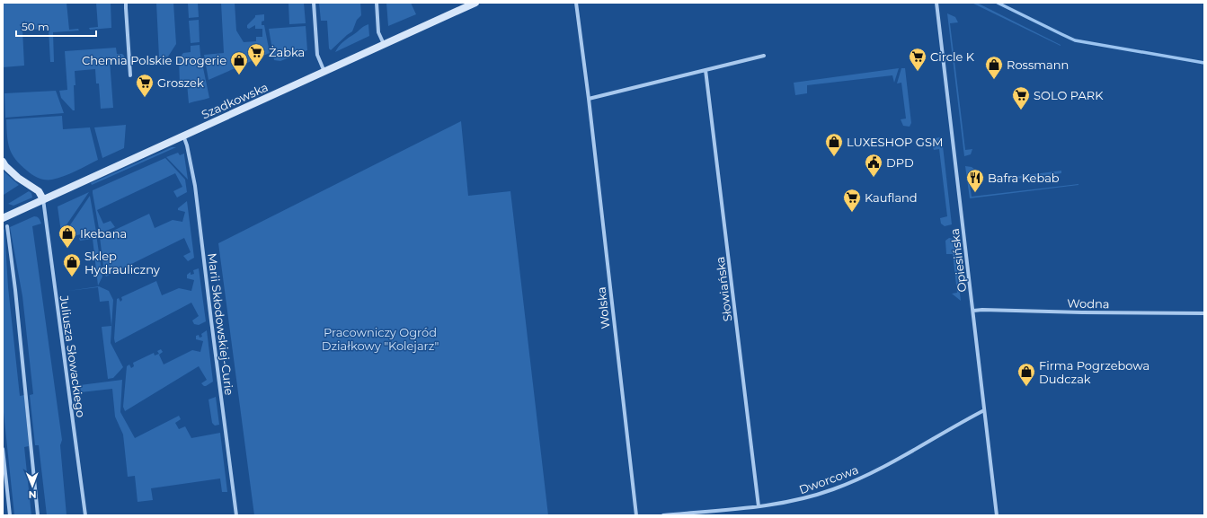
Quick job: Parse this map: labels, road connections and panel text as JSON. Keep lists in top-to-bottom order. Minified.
{"streets":{"street":["Szadkowska","Opiesińska","Słowiańska","Wodna","Wolska","Marii Skłodowskiej-Curie","Juliusza Słowackiego","Dworcowa"]},"crossings":[["Szadkowska","Marii Skłodowskiej-Curie"],["Szadkowska","Juliusza Słowackiego"],["Opiesińska","Wodna"],["Opiesińska","Dworcowa"],["Słowiańska","Dworcowa"]],"parks":["Pracowniczy Ogród Działkowy \"Kolejarz\""],"places":{"supermarket":["Żabka","Circle K","Groszek","SOLO PARK","Kaufland"],"shop":["Chemia Polskie Drogerie","Rossmann","LUXESHOP GSM","Ikebana","Sklep Hydrauliczny","Firma Pogrzebowa Dudczak"],"public building":["DPD"],"restaurant":["Bafra Kebab"]},"scale_bar":"50 m","north":"bottom"}
